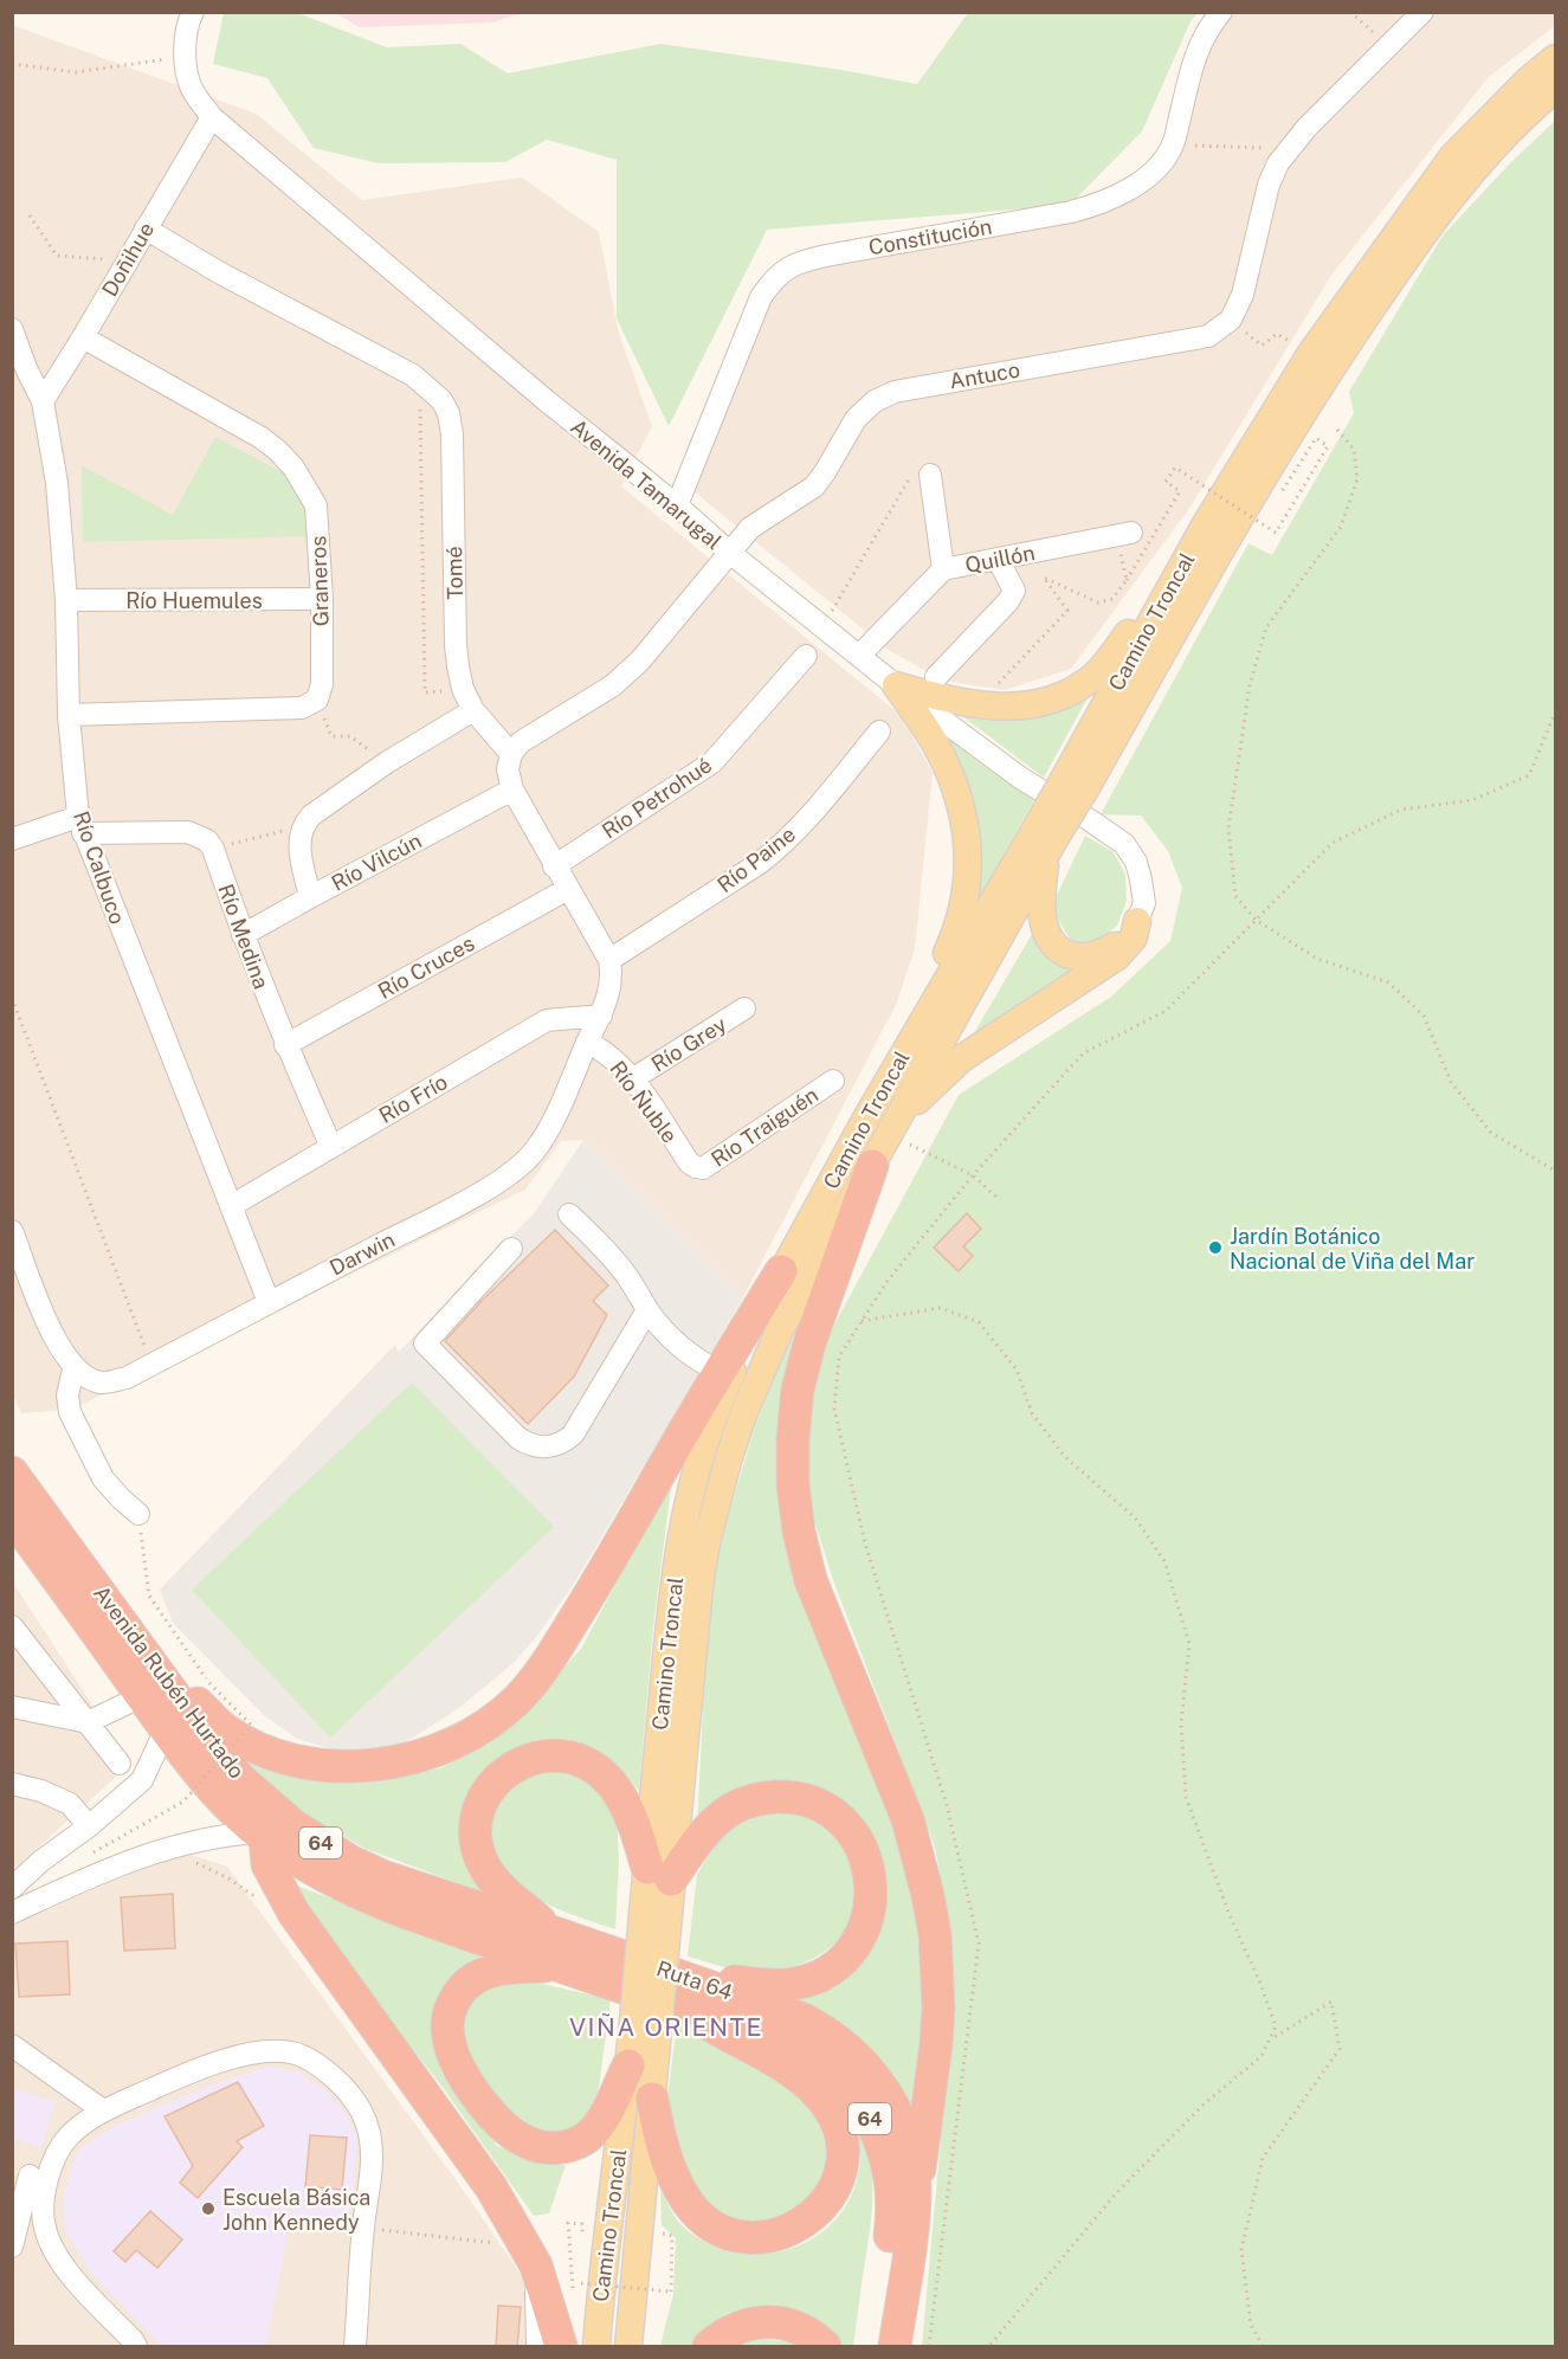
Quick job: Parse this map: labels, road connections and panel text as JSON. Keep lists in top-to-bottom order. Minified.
{"streets":{"highway":["Avenida Rubén Hurtado","64","Ruta 64"],"main road":["Camino Troncal"],"street":["Constitución","Doñihue","Antuco","Avenida Tamarugal","Quillón","Tomé","Graneros","Río Huemules","Río Petrohué","Río Paine","Río Vilcún","Río Calbuco","Río Medina","Río Cruces","Río Grey","Río Frío","Río Ñuble","Río Traiguén","Darwin"]},"crossings":[["Constitución","Avenida Tamarugal"],["Doñihue","Avenida Tamarugal"],["Doñihue","Tomé"],["Doñihue","Graneros"],["Doñihue","Río Calbuco"],["Antuco","Avenida Tamarugal"],["Antuco","Tomé"],["Avenida Tamarugal","Quillón"],["Graneros","Río Huemules"],["Río Huemules","Río Calbuco"],["Camino Troncal","Ruta 64"],["Río Vilcún","Río Medina"],["Río Calbuco","Río Frío"],["Río Calbuco","Darwin"],["Río Medina","Río Cruces"],["Río Medina","Río Frío"],["Río Grey","Río Ñuble"],["Río Ñuble","Río Traiguén"],["Río Ñuble","Darwin"],["Avenida Rubén Hurtado","Ruta 64"]],"districts":["VIÑA ORIENTE"],"places":["Jardín Botánico Nacional de Viña del Mar","Escuela Básica John Kennedy"]}
